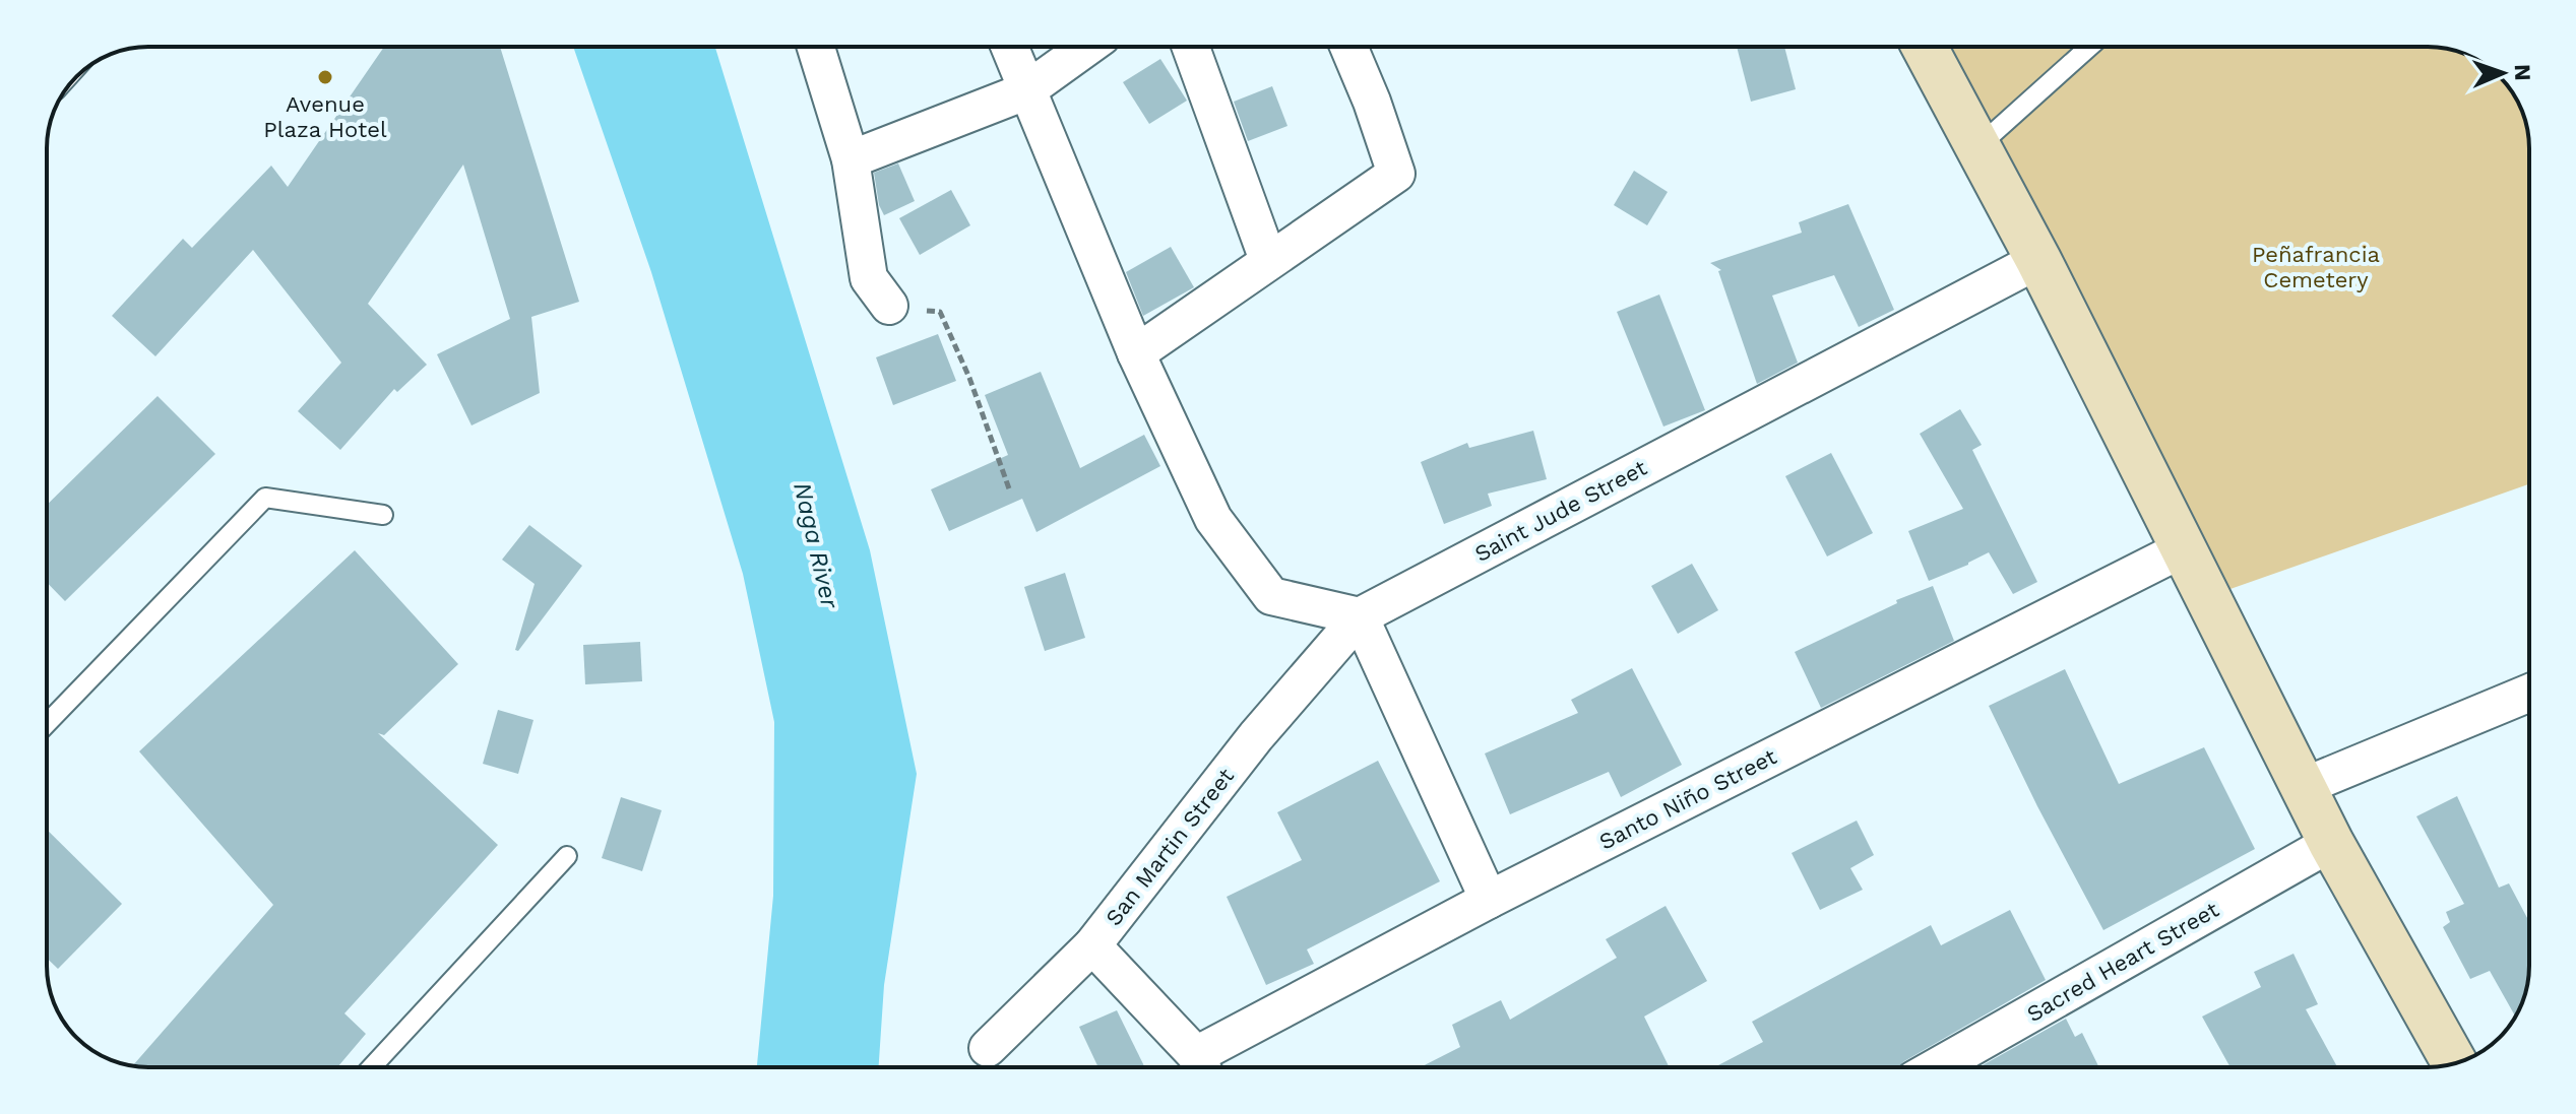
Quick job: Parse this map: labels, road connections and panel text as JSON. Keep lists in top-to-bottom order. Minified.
{"streets":{"street":["Saint Jude Street","Santo Niño Street","San Martin Street","Sacred Heart Street"]},"crossings":[["Saint Jude Street","San Martin Street"],["Santo Niño Street","San Martin Street"]],"water":["Naga River"],"parks":["Peñafrancia Cemetery"],"places":["Avenue Plaza Hotel"],"north":"right"}
